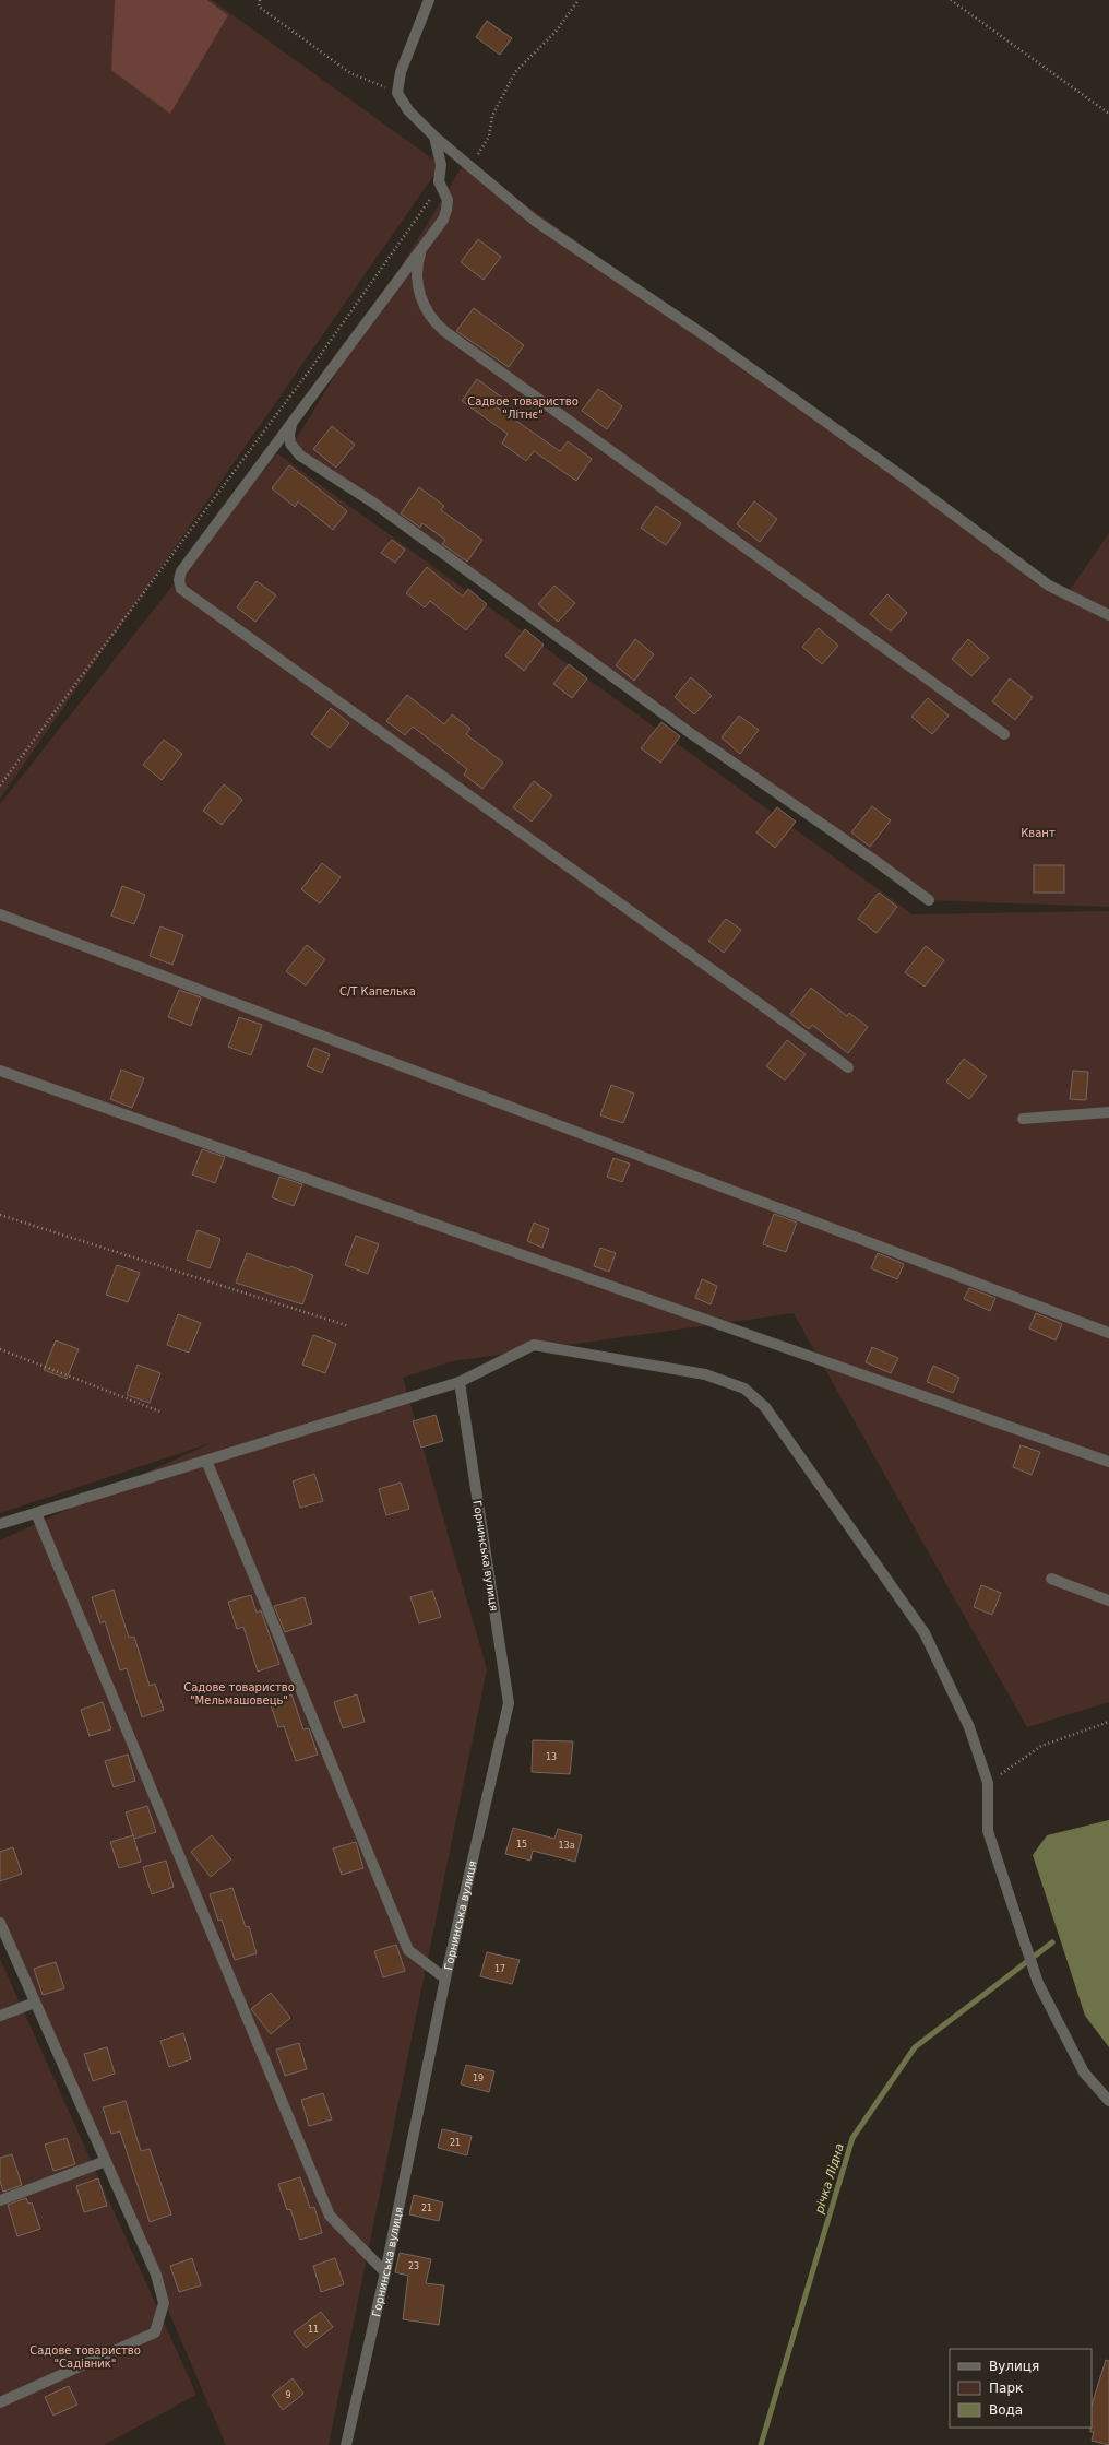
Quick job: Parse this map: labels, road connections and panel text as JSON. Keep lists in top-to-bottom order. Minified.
{"streets":{"street":["Горнинська вулиця"]},"water":["річка Лідна"],"parks":["Садвое товариство \"Літнє\"","Квант","С/Т Капелька","Садове товариство \"Мельмашовець\"","Садове товариство \"Садівник\""],"house_numbers":["13","15","13а","17","19","21","21","23","11","9"],"legend":["Вулиця","Парк","Вода"]}
